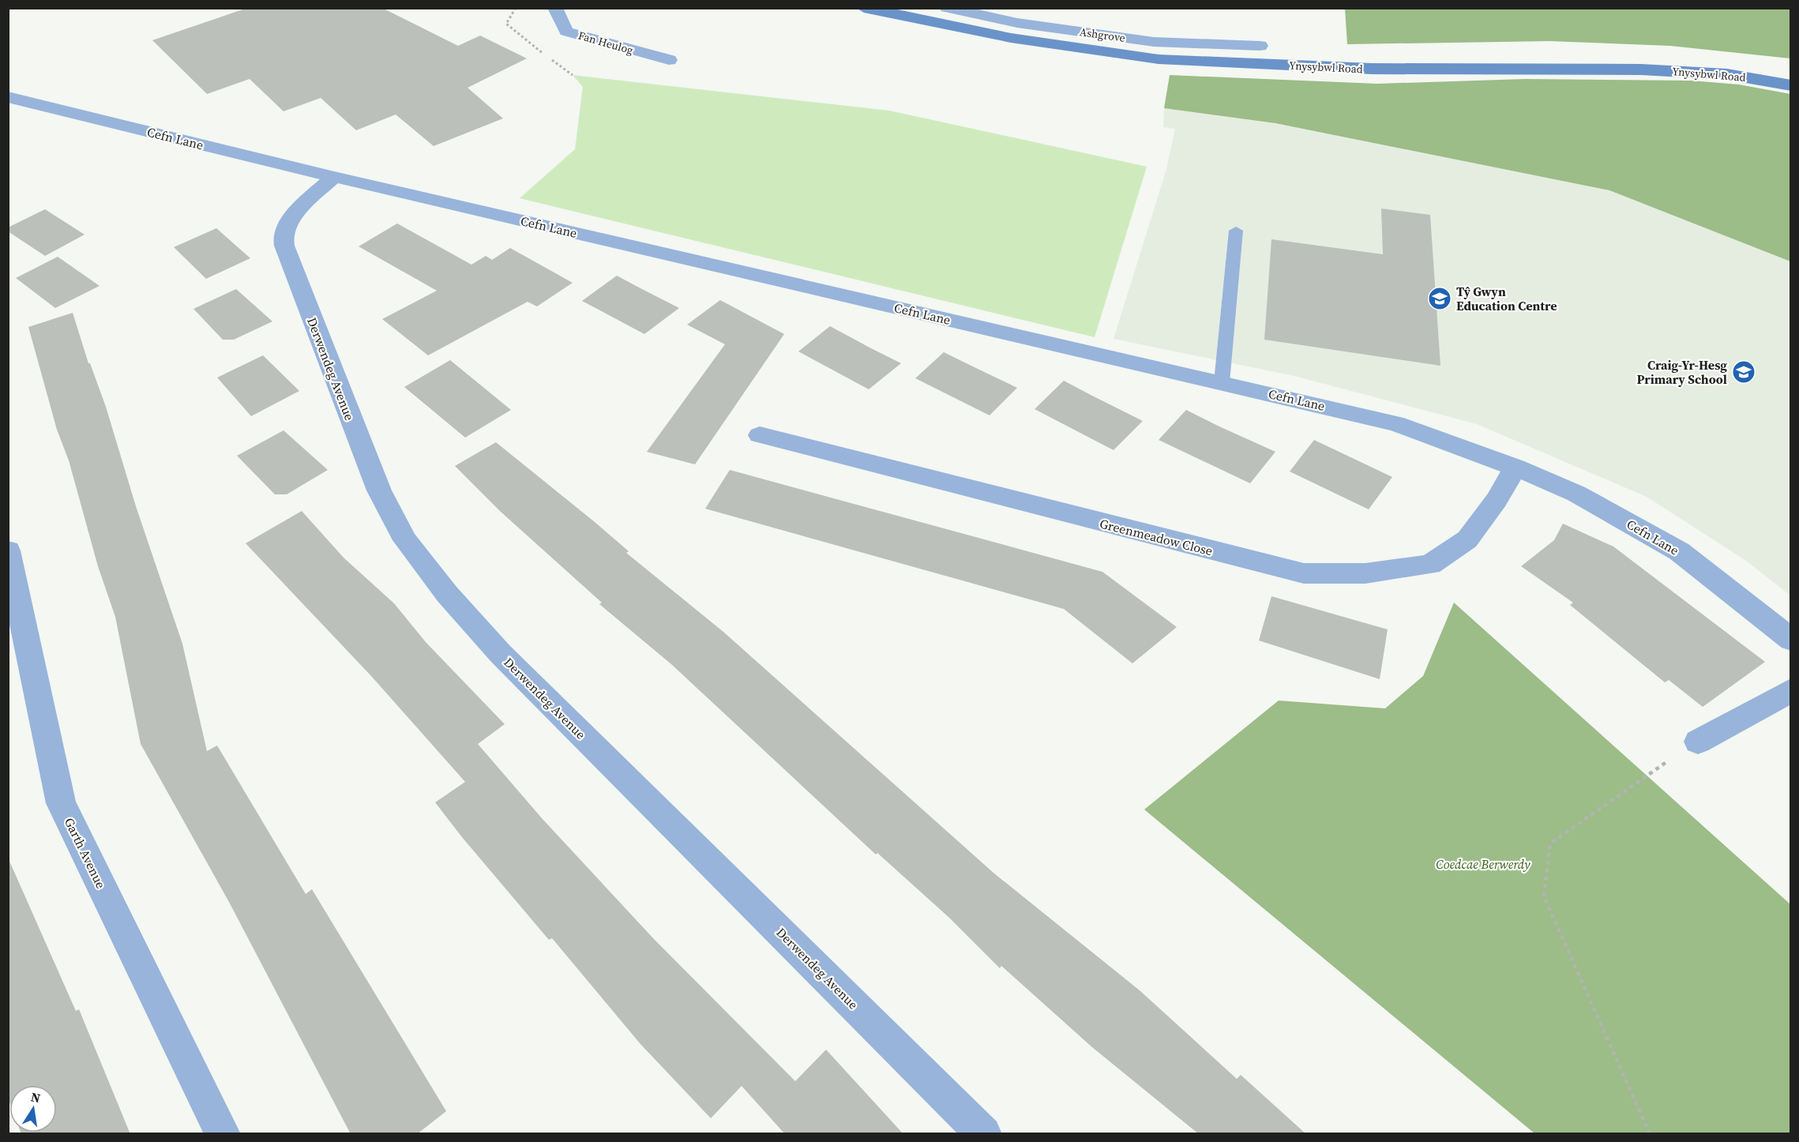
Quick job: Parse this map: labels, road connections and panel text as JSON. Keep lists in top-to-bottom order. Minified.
{"streets":{"main road":["Ynysybwl Road"],"street":["Ashgrove","Fan Heulog","Cefn Lane","Derwendeg Avenue","Greenmeadow Close","Garth Avenue"]},"crossings":[["Cefn Lane","Derwendeg Avenue"],["Cefn Lane","Greenmeadow Close"]],"parks":["Coedcae Berwerdy"],"places":{"school or university":["Tŷ Gwyn Education Centre","Craig-Yr-Hesg Primary School"]},"north":"top"}
